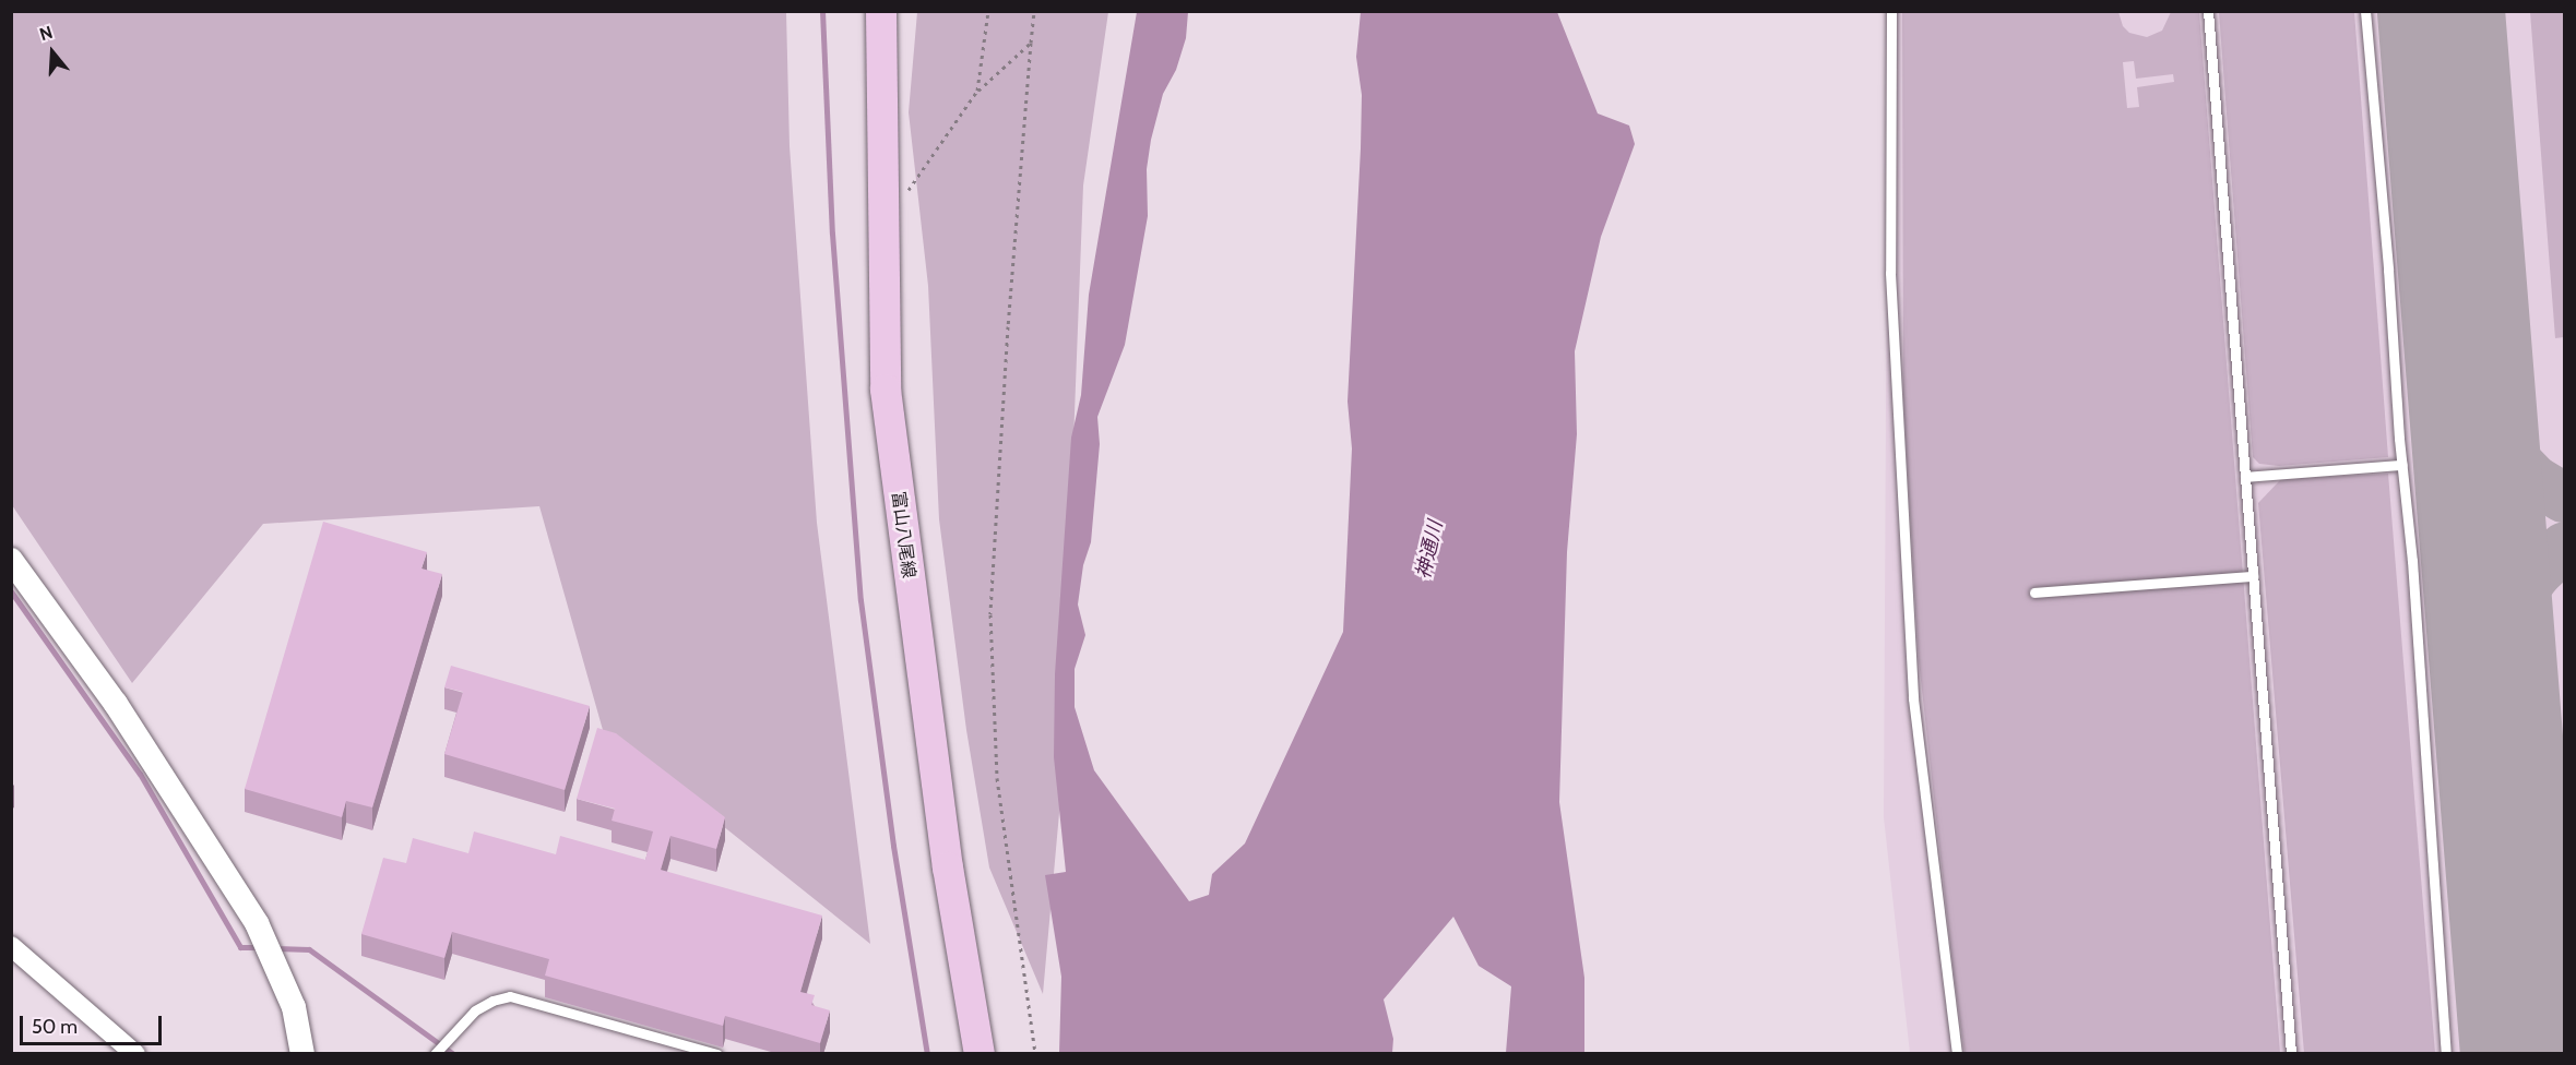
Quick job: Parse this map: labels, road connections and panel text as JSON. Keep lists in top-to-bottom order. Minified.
{"streets":{"main road":["富山八尾線"]},"water":["神通川"],"scale_bar":"50 m","north":"top"}
